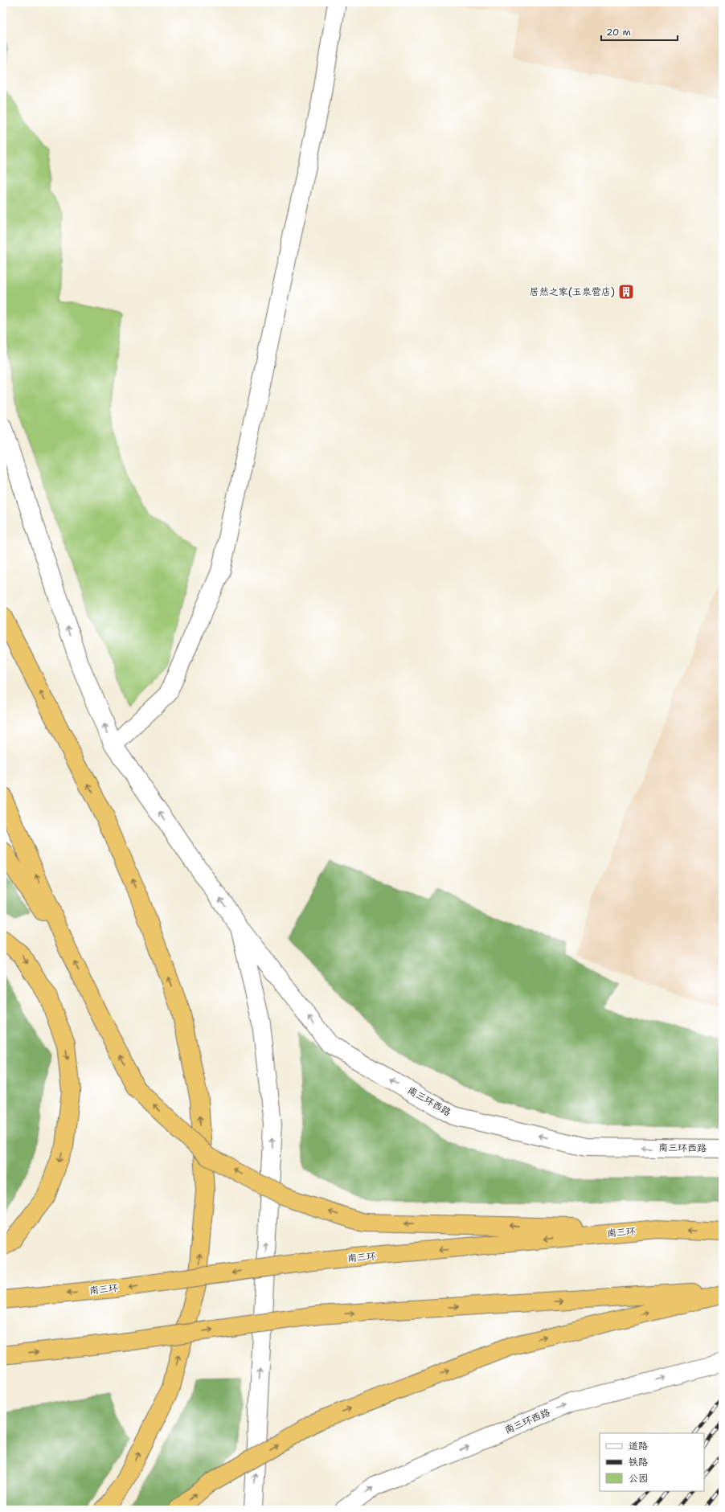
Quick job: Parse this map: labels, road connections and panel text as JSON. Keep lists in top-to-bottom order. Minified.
{"streets":{"highway":["南三环"],"street":["南三环西路"]},"places":{"building":["居然之家(玉泉营店)"]},"legend":["道路","铁路","公园"],"scale_bar":"20 m"}
